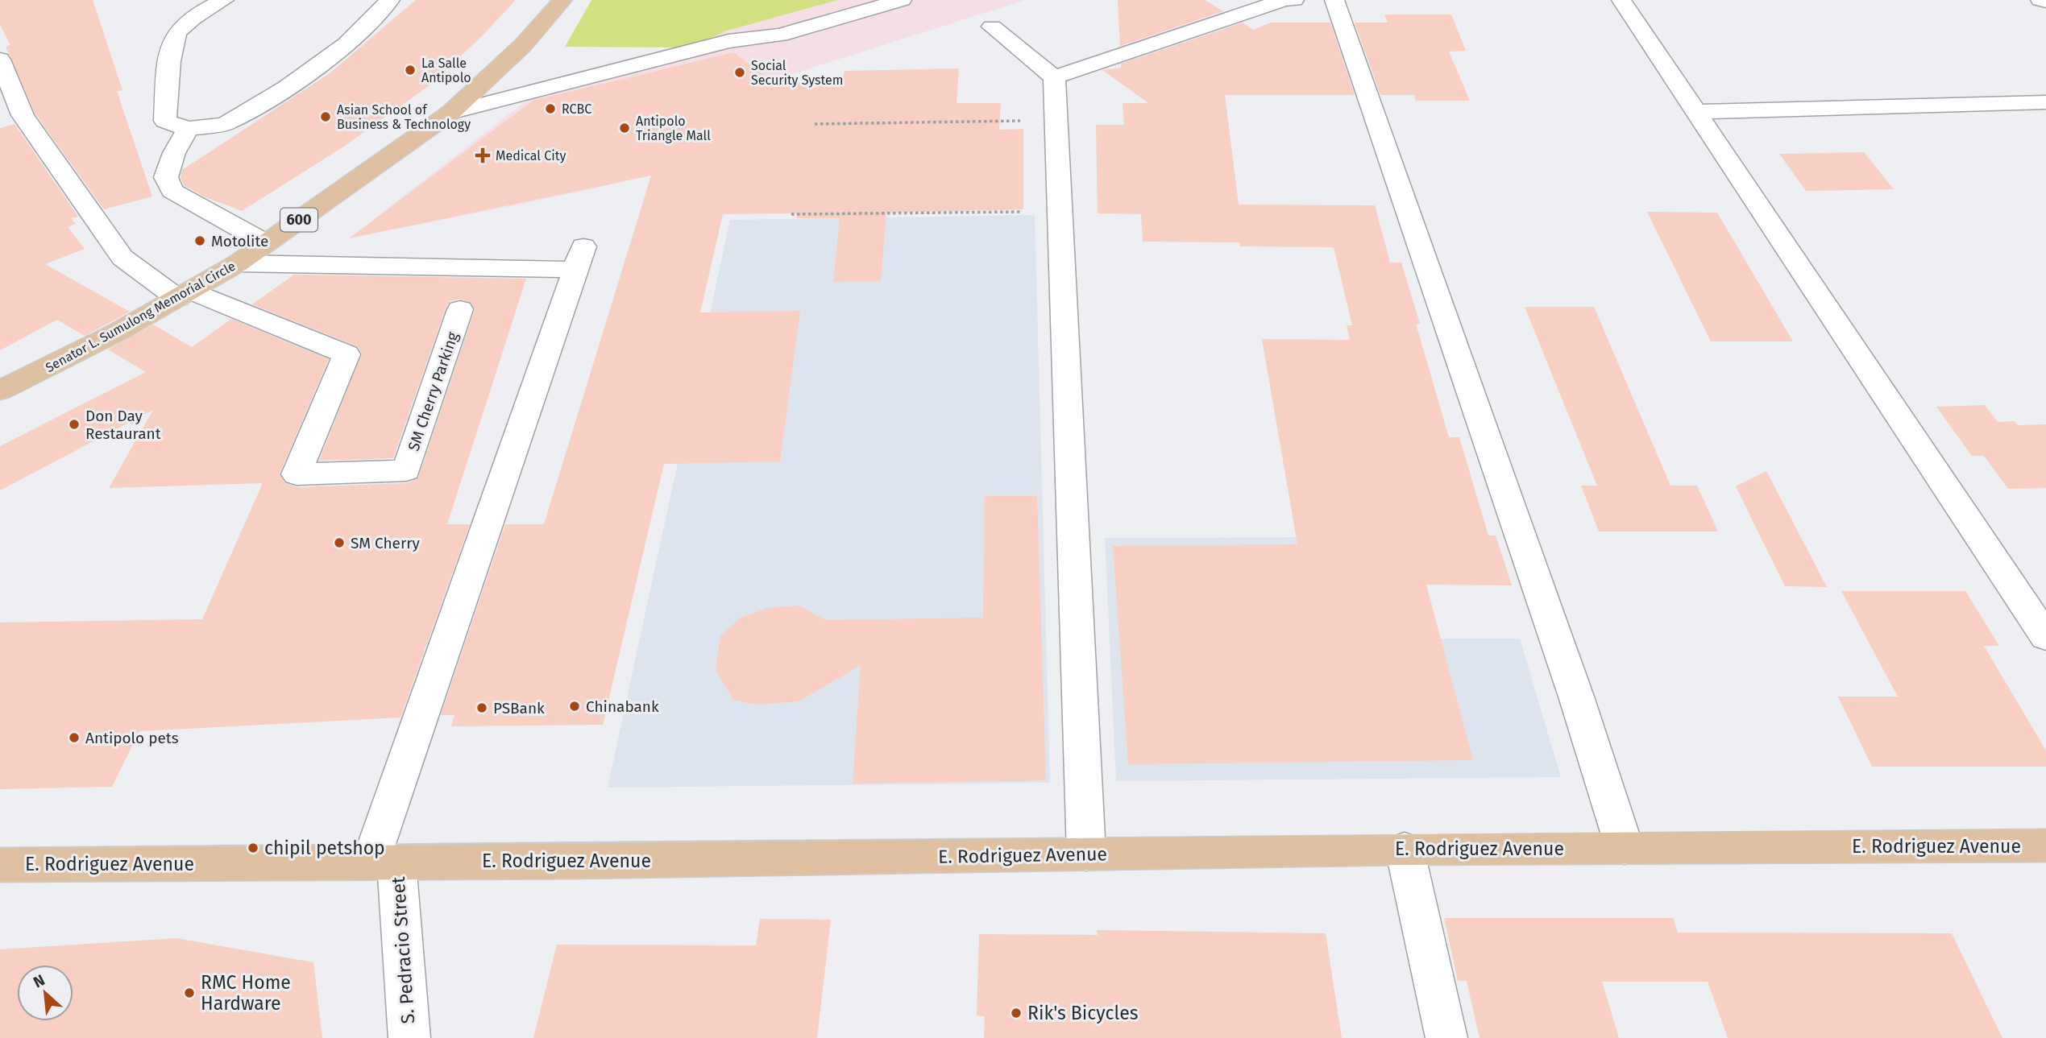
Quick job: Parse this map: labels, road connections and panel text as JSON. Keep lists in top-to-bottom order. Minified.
{"streets":{"main road":["600","Senator L. Sumulong Memorial Circle","E. Rodriguez Avenue"],"street":["SM Cherry Parking","S. Pedracio Street"]},"crossings":[["Senator L. Sumulong Memorial Circle","SM Cherry Parking"],["E. Rodriguez Avenue","S. Pedracio Street"]],"places":{"other":["La Salle Antipolo","Social Security System","RCBC","Asian School of Business & Technology","Antipolo Triangle Mall","Motolite","Don Day Restaurant","SM Cherry","Chinabank","PSBank","Antipolo pets","chipil petshop","RMC Home Hardware","Rik's Bicycles"],"health":["Medical City"]},"north":"top left"}
